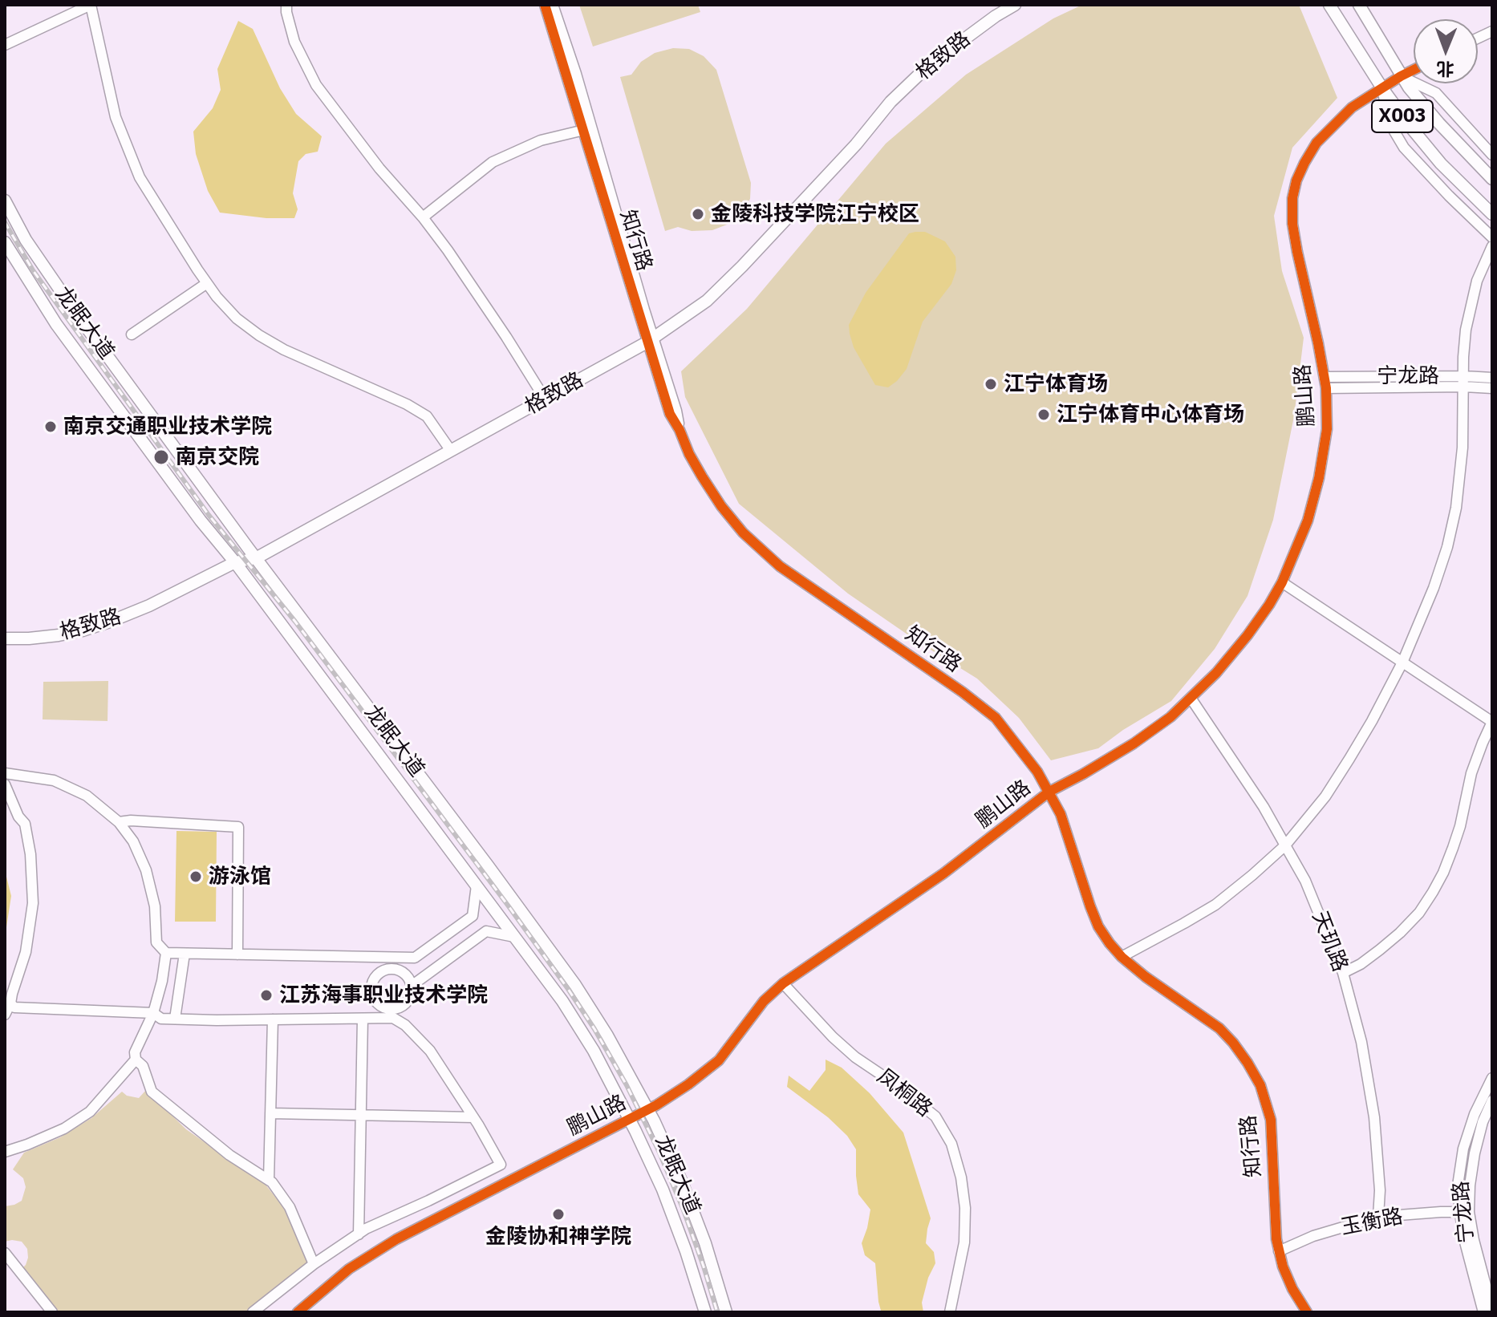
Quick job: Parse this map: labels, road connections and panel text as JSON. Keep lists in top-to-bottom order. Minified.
{"streets":{"main road":["格致路","X003","龙眠大道"],"street":["知行路","宁龙路","鹏山路","天玑路","凤桐路","玉衡路"]},"crossings":[["格致路","知行路"],["格致路","龙眠大道"],["X003","鹏山路"],["知行路","鹏山路"],["知行路","玉衡路"],["龙眠大道","鹏山路"],["宁龙路","鹏山路"],["宁龙路","玉衡路"],["鹏山路","天玑路"],["鹏山路","凤桐路"],["天玑路","玉衡路"]],"places":["金陵科技学院江宁校区","江宁体育场","江宁体育中心体育场","南京交通职业技术学院","南京交院","游泳馆","江苏海事职业技术学院","金陵协和神学院"],"north":"bottom"}
